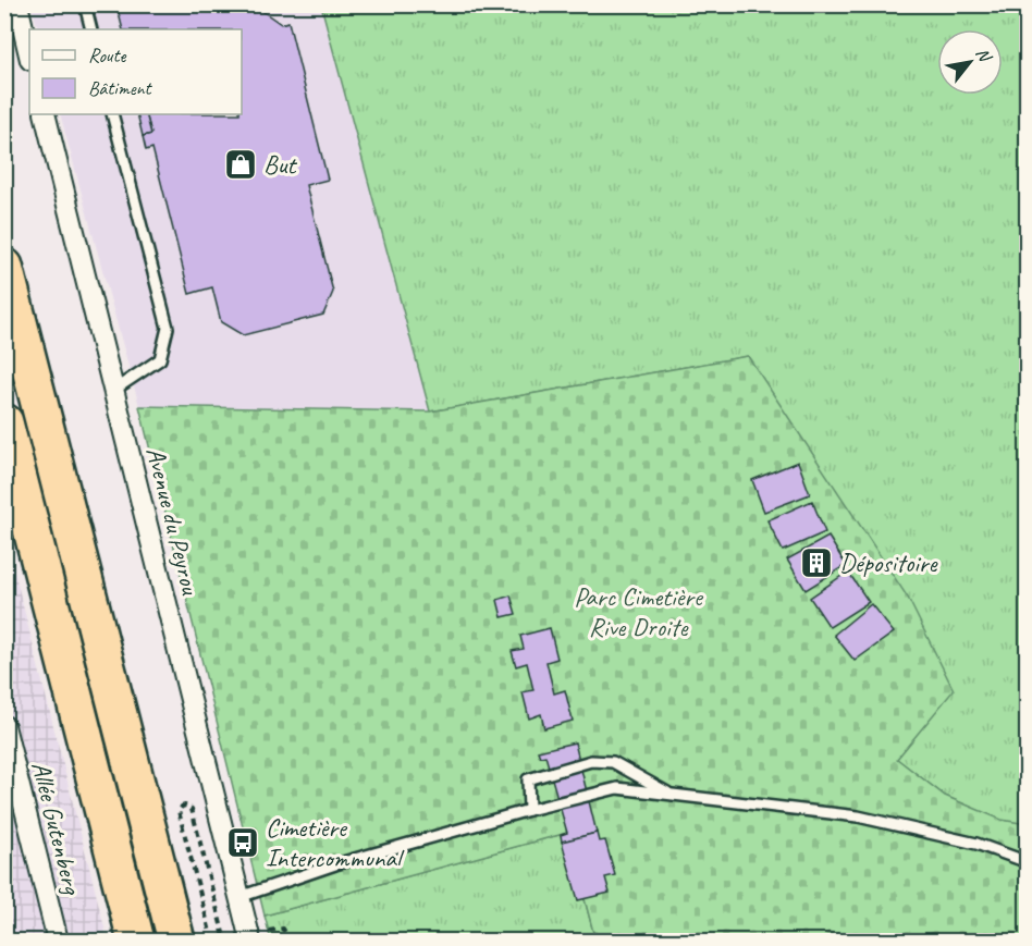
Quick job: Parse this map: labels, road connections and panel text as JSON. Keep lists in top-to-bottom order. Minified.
{"streets":{"street":["Avenue du Peyrou","Allée Gutenberg"]},"parks":["Parc Cimetière Rive Droite"],"places":{"shop":["But"],"building":["Dépositoire"],"bus stop":["Cimetière Intercommunal"]},"legend":["Route","Bâtiment"],"north":"top right"}
